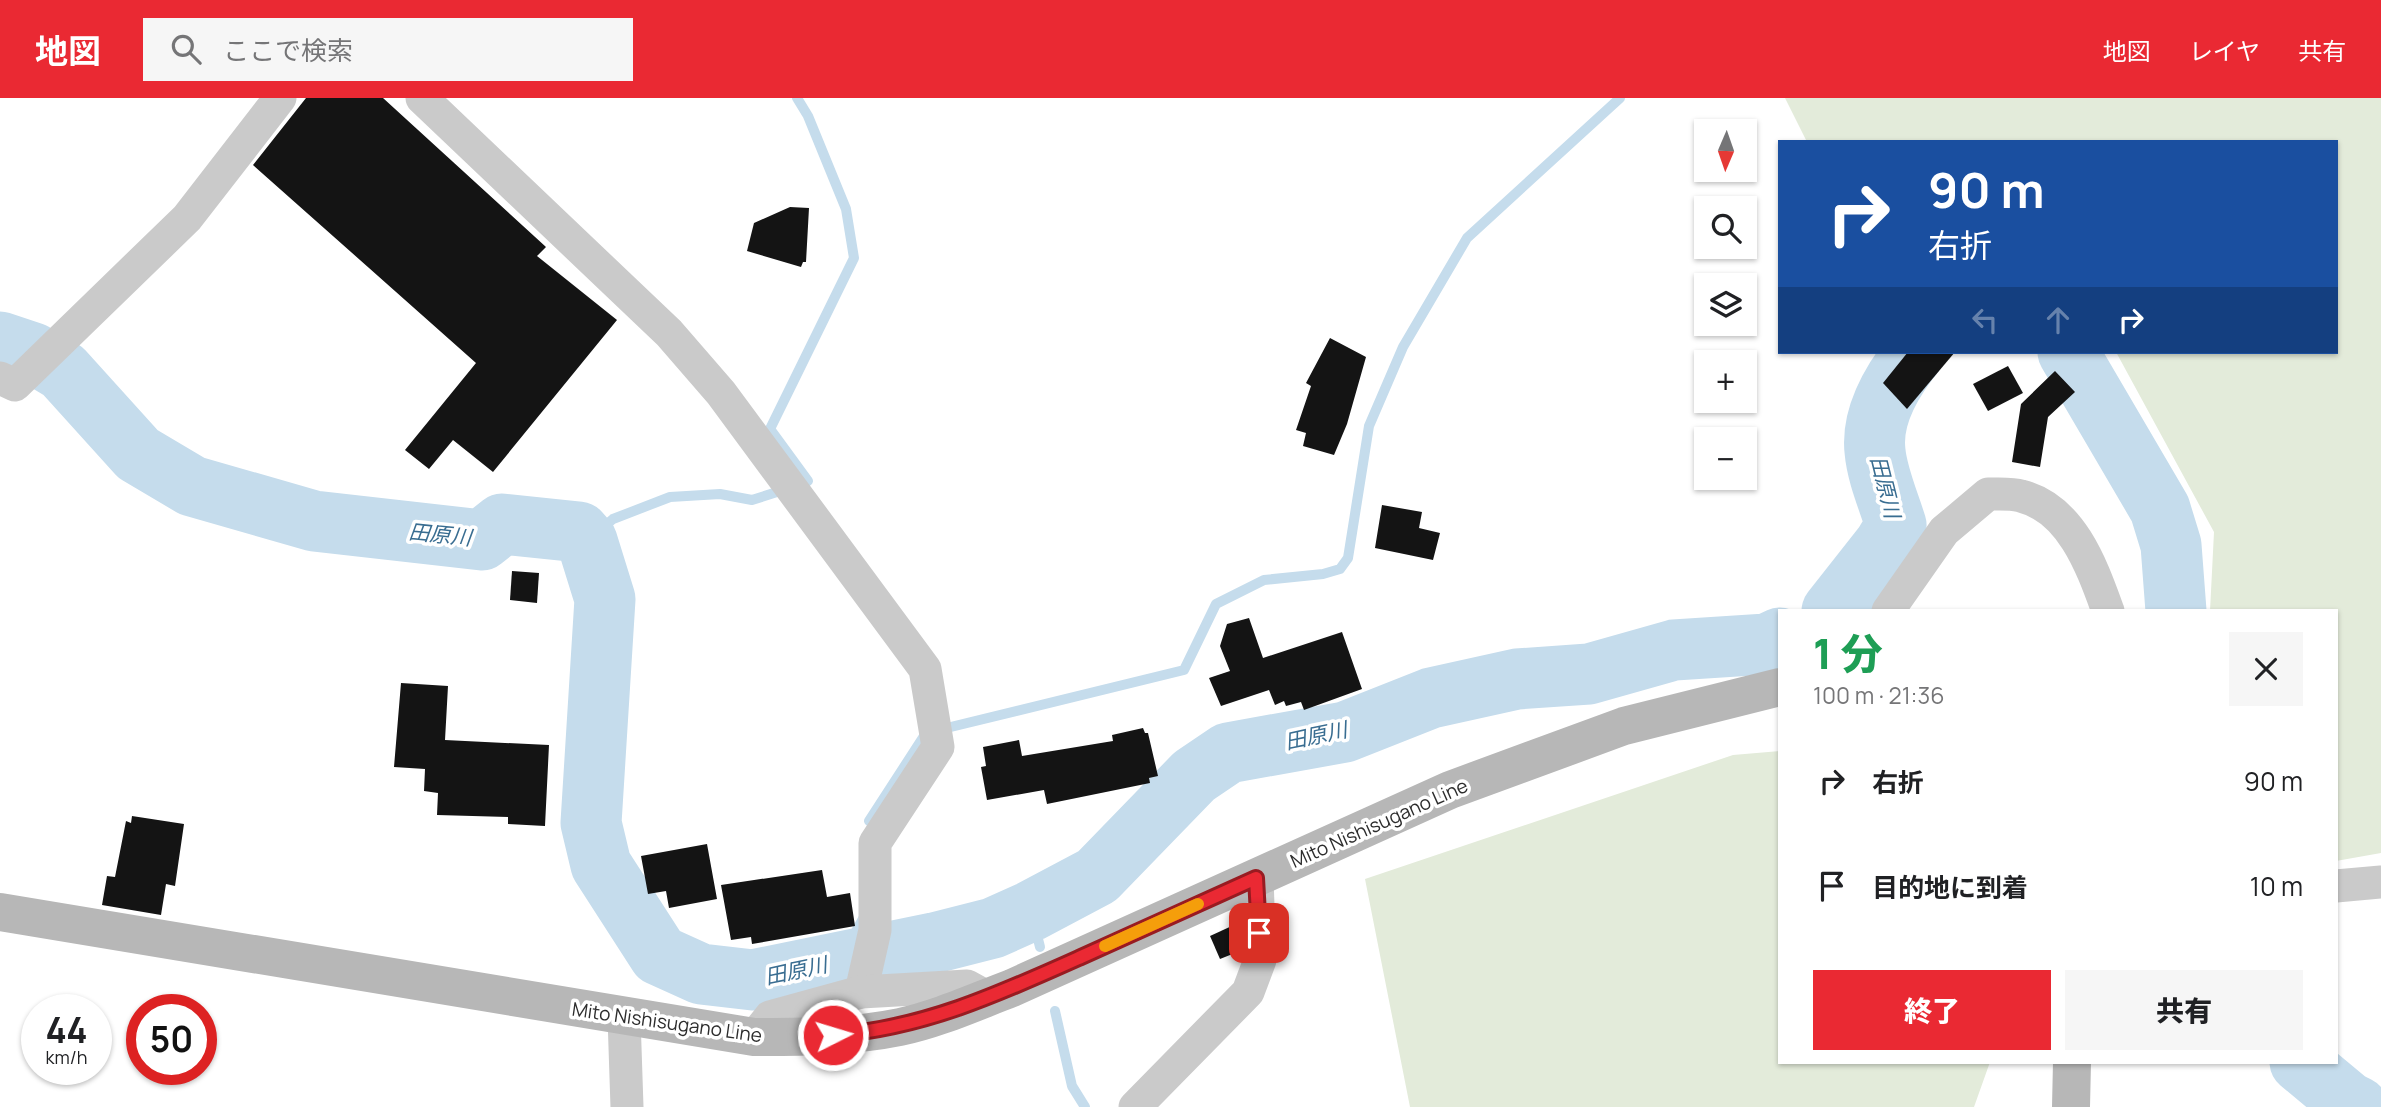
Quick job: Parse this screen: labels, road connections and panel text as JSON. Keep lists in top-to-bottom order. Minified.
{"streets":{"main road":["Mito Nishisugano Line"]},"water":["田原川"],"north":"bottom","page":{"header":"地図","search":"ここで検索","nav":["地図","レイヤ","共有"],"map_buttons":["+","−"],"turn":["90 m","右折"],"heading":["1 分","100 m · 21:36"],"list":[{"name":"右折","value":"90 m"},{"name":"目的地に到着","value":"10 m"}],"buttons":["終了","共有"],"speed":"44 km/h","limit":"50"}}
